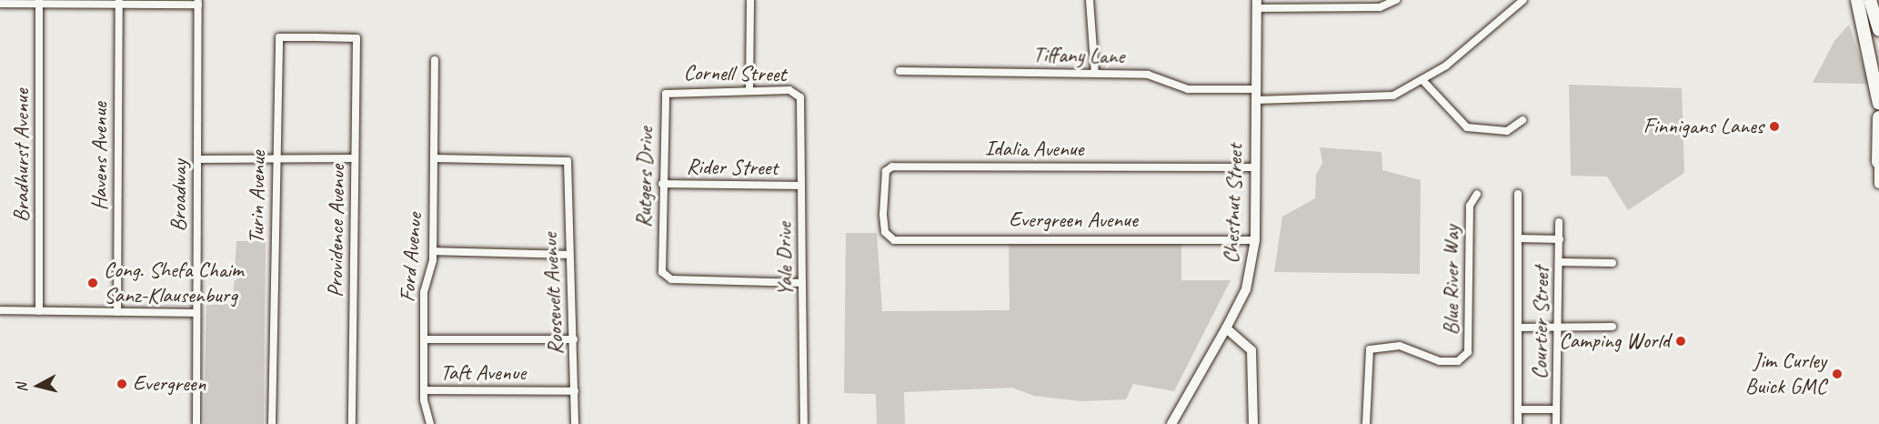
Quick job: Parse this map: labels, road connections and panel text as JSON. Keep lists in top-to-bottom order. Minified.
{"streets":{"street":["Tiffany Lane","Cornell Street","Idalia Avenue","Bradhurst Avenue","Havens Avenue","Rider Street","Rutgers Drive","Broadway","Turin Avenue","Chestnut Street","Evergreen Avenue","Providence Avenue","Ford Avenue","Yale Drive","Blue River Way","Roosevelt Avenue","Courtier Street","Taft Avenue"]},"crossings":[["Tiffany Lane","Chestnut Street"],["Cornell Street","Rutgers Drive"],["Cornell Street","Yale Drive"],["Idalia Avenue","Chestnut Street"],["Idalia Avenue","Evergreen Avenue"],["Rider Street","Rutgers Drive"],["Rider Street","Yale Drive"],["Rutgers Drive","Yale Drive"],["Turin Avenue","Providence Avenue"],["Chestnut Street","Evergreen Avenue"],["Ford Avenue","Roosevelt Avenue"],["Ford Avenue","Taft Avenue"],["Roosevelt Avenue","Taft Avenue"]],"places":["Finnigans Lanes","Cong. Shefa Chaim Sanz-Klausenburg","Camping World","Jim Curley Buick GMC","Evergreen"],"north":"left"}
